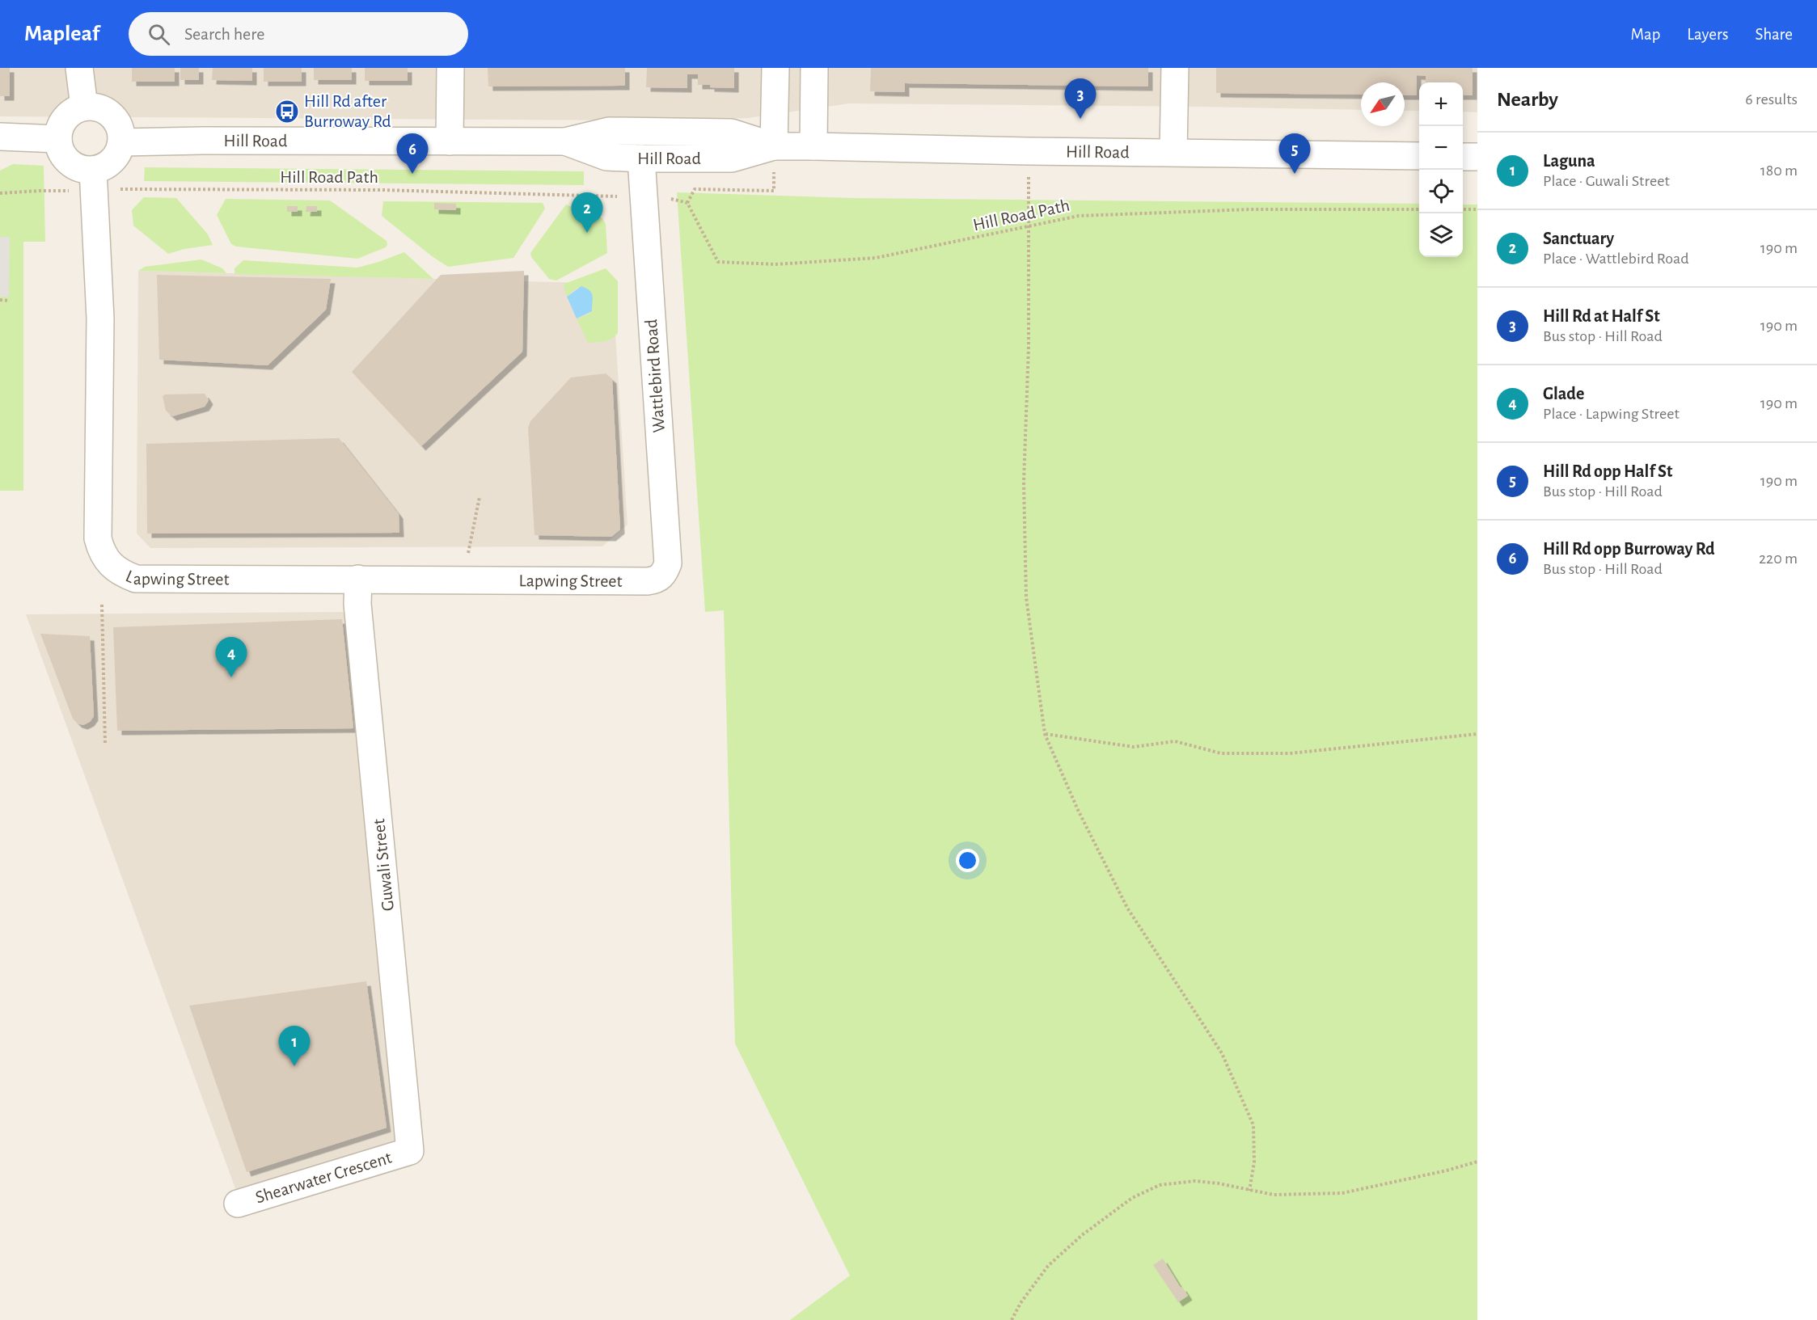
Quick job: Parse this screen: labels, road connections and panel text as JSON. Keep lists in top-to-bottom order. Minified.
{"streets":{"street":["Hill Road","Wattlebird Road","Lapwing Street","Guwali Street","Shearwater Crescent"],"path":["Hill Road Path"]},"crossings":[["Hill Road","Wattlebird Road"],["Hill Road","Lapwing Street"],["Wattlebird Road","Lapwing Street"],["Lapwing Street","Guwali Street"],["Guwali Street","Shearwater Crescent"]],"places":{"bus stop":["Hill Rd after Burroway Rd"]},"north":"bottom left","page":{"header":"Mapleaf","search":"Search here","nav":["Map","Layers","Share"],"heading":["Nearby","6 results"],"pins":["3","5","6","2","4","1"],"map_buttons":["+","−"],"list":[{"mark":"1","name":"Laguna","note":"Place · Guwali Street","value":"180 m"},{"mark":"2","name":"Sanctuary","note":"Place · Wattlebird Road","value":"190 m"},{"mark":"3","name":"Hill Rd at Half St","note":"Bus stop · Hill Road","value":"190 m"},{"mark":"4","name":"Glade","note":"Place · Lapwing Street","value":"190 m"},{"mark":"5","name":"Hill Rd opp Half St","note":"Bus stop · Hill Road","value":"190 m"},{"mark":"6","name":"Hill Rd opp Burroway Rd","note":"Bus stop · Hill Road","value":"220 m"}]}}
